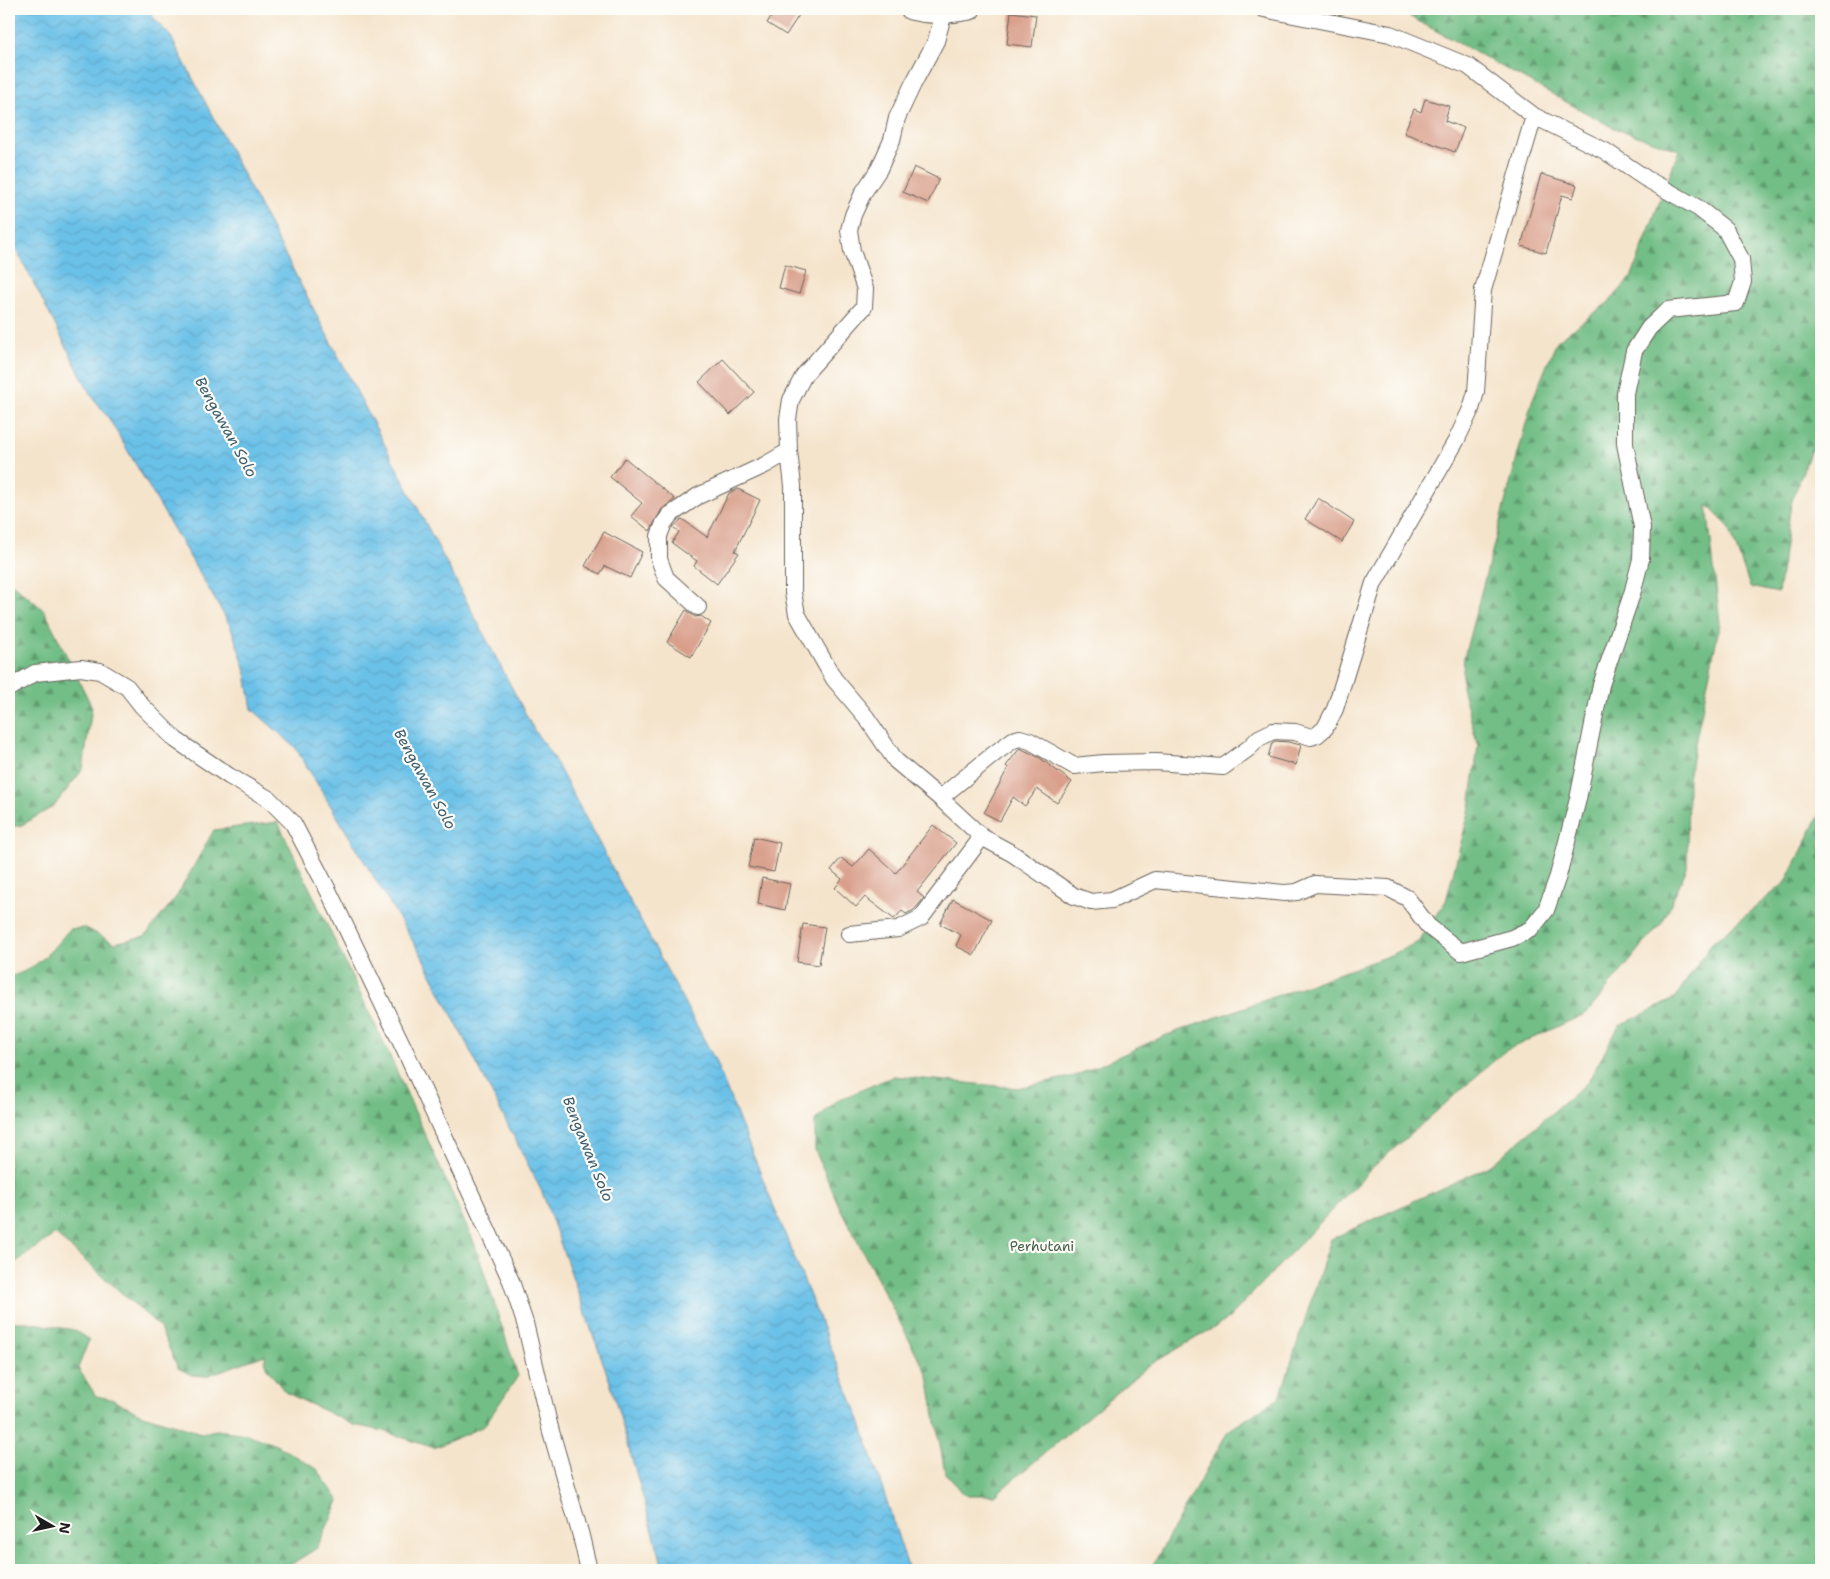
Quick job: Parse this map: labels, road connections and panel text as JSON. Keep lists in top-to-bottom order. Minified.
{"water":["Bengawan Solo"],"parks":["Perhutani"],"north":"right"}
